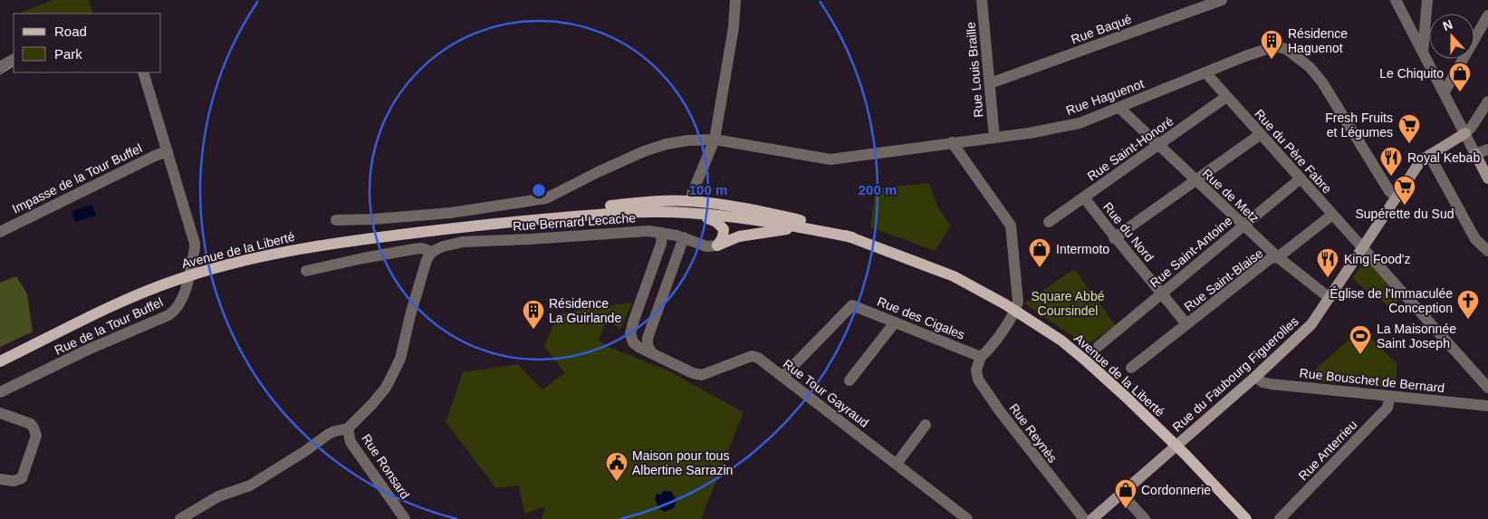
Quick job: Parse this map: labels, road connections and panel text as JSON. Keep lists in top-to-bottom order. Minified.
{"streets":{"main road":["Avenue de la Liberté"],"street":["Rue Baqué","Rue Louis Braille","Rue Haguenot","Rue Saint-Honoré","Rue du Père Fabre","Impasse de la Tour Buffel","Rue de Metz","Rue Bernard Lecache","Rue du Nord","Rue Saint-Antoine","Rue Saint-Blaise","Rue des Cigales","Rue de la Tour Buffel","Rue du Faubourg Figuerolles","Rue Bouschet de Bernard","Rue Tour Gayraud","Rue Reynès","Rue Anterrieu","Rue Ronsard"]},"crossings":[["Rue Baqué","Rue Louis Braille"],["Rue Louis Braille","Rue Haguenot"],["Rue Haguenot","Rue du Père Fabre"],["Rue Haguenot","Rue de Metz"],["Rue Haguenot","Rue du Faubourg Figuerolles"],["Rue Saint-Honoré","Rue du Père Fabre"],["Rue Saint-Honoré","Rue de Metz"],["Rue Saint-Honoré","Rue du Nord"],["Rue du Père Fabre","Rue Saint-Antoine"],["Rue du Père Fabre","Rue Saint-Blaise"],["Rue du Père Fabre","Rue du Faubourg Figuerolles"],["Impasse de la Tour Buffel","Rue de la Tour Buffel"],["Rue de Metz","Rue Saint-Antoine"],["Rue de Metz","Rue Saint-Blaise"],["Rue de Metz","Rue du Faubourg Figuerolles"],["Rue Bernard Lecache","Rue Tour Gayraud"],["Rue du Nord","Rue Saint-Antoine"],["Rue du Nord","Rue Saint-Blaise"],["Rue des Cigales","Rue Tour Gayraud"],["Rue des Cigales","Rue Reynès"],["Rue du Faubourg Figuerolles","Rue Bouschet de Bernard"],["Rue Bouschet de Bernard","Rue Anterrieu"]],"parks":["Square Abbé Coursindel"],"places":{"building":["Résidence Haguenot","Résidence La Guirlande"],"shop":["Le Chiquito","Intermoto","Cordonnerie"],"supermarket":["Fresh Fruits et Légumes","Supérette du Sud"],"restaurant":["Royal Kebab","King Food'z"],"church":["Église de l'Immaculée Conception"],"sports":["La Maisonnée Saint Joseph"],"public building":["Maison pour tous Albertine Sarrazin"]},"legend":["Road","Park"],"north":"top","rings":["100 m","200 m"]}
